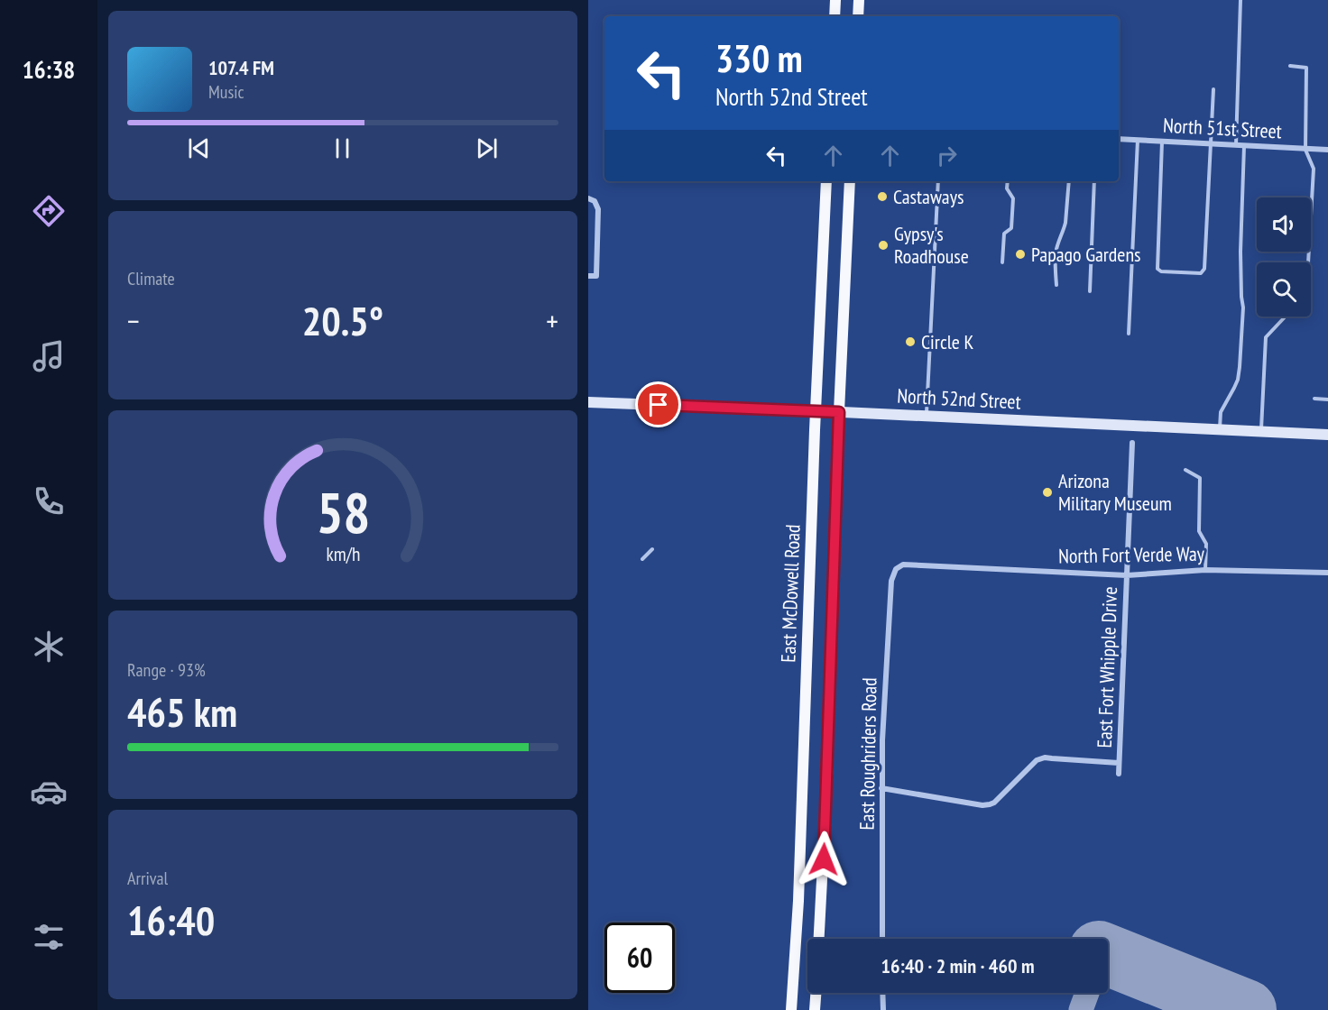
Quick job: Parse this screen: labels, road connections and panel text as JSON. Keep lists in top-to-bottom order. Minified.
{"streets":{"main road":["North 52nd Street","East McDowell Road"],"street":["North 51st Street","North Fort Verde Way","East Fort Whipple Drive","East Roughriders Road"]},"crossings":[["North 52nd Street","East McDowell Road"],["North Fort Verde Way","East Fort Whipple Drive"],["North Fort Verde Way","East Roughriders Road"],["East Fort Whipple Drive","East Roughriders Road"]],"places":["Castaways","Gypsy's Roadhouse","Papago Gardens","Circle K","Arizona Military Museum"],"page":{"tabs":"16:38","turn":["330 m","North 52nd Street"],"song":["107.4 FM","Music"],"tile":["Climate",["Range · 93%","465 km"],["Arrival","16:40"]],"heat":["−","20.5°","+"],"limit":"60","trip":"16:40 · 2 min · 460 m","gauge":["58","km/h"]}}
